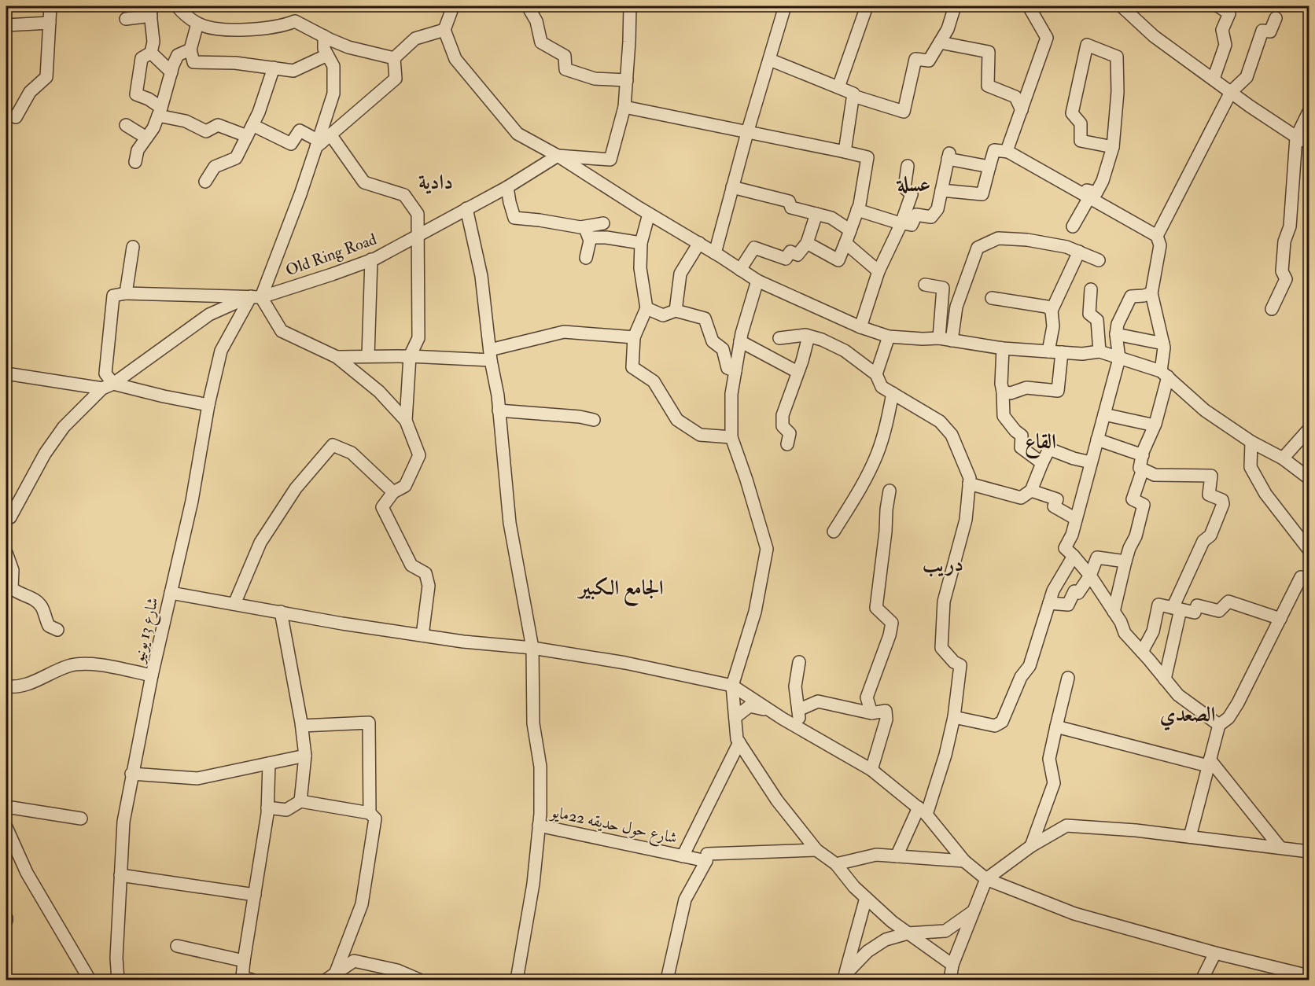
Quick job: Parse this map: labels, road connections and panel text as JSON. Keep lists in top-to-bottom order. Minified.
{"streets":{"street":["Old Ring Road","شارع 13 يونيو","شارع حول حديقه 22مايو"]},"crossings":[["Old Ring Road","شارع 13 يونيو"]],"districts":["دادية","عسلة","القاع","دريب","الجامع الكبير","الصعدي"]}
